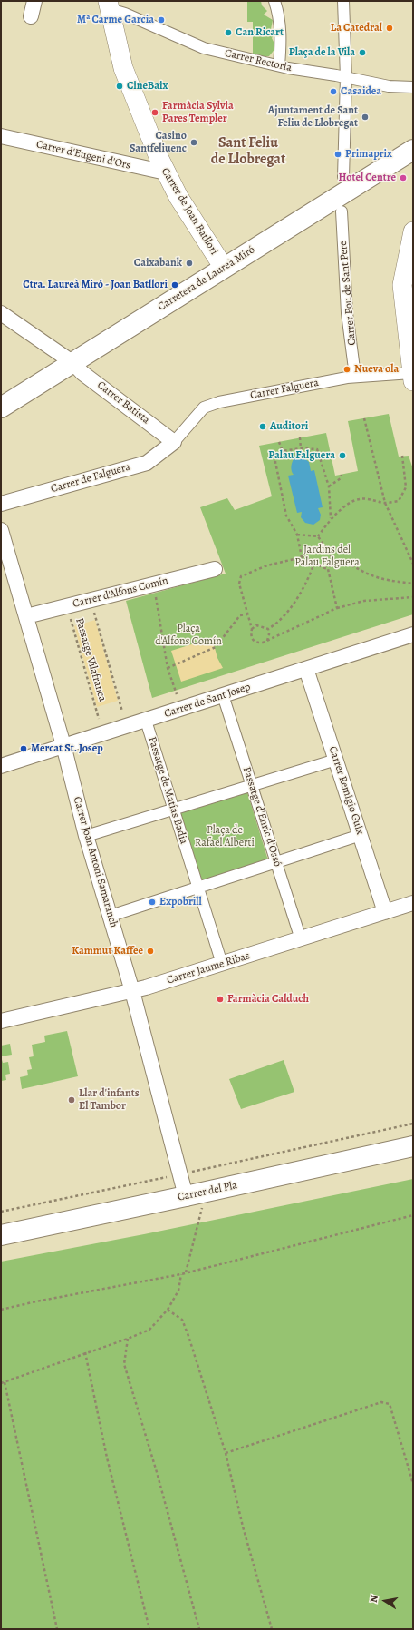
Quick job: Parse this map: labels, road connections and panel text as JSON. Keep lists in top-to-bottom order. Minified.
{"streets":{"main road":["Carretera de Laureà Miró","Carrer del Pla"],"street":["Carrer Rectoria","Carrer d'Eugeni d'Ors","Carrer de Joan Batllori","Carrer Pou de Sant Pere","Carrer Falguera","Carrer Batista","Carrer de Falguera","Carrer d'Alfons Comín","Carrer de Sant Josep","Passatge de Matías Badia","Carrer Remigio Guix","Passatge d'Enric d'Ossó","Carrer Joan Antoni Samaranch","Carrer Jaume Ribas"],"path":["Passatge Vilafranca"]},"crossings":[["Carrer Rectoria","Carrer de Joan Batllori"],["Carrer d'Eugeni d'Ors","Carrer de Joan Batllori"],["Carrer de Joan Batllori","Carretera de Laureà Miró"],["Carretera de Laureà Miró","Carrer Batista"],["Carrer Pou de Sant Pere","Carrer Falguera"],["Carrer Falguera","Carrer Batista"],["Carrer Falguera","Carrer de Falguera"],["Carrer Batista","Carrer de Falguera"],["Carrer d'Alfons Comín","Passatge Vilafranca"],["Carrer d'Alfons Comín","Carrer Joan Antoni Samaranch"],["Carrer de Sant Josep","Passatge de Matías Badia"],["Carrer de Sant Josep","Carrer Remigio Guix"],["Carrer de Sant Josep","Passatge d'Enric d'Ossó"],["Carrer de Sant Josep","Carrer Joan Antoni Samaranch"],["Passatge de Matías Badia","Carrer Jaume Ribas"],["Carrer Remigio Guix","Carrer Jaume Ribas"],["Passatge d'Enric d'Ossó","Carrer Jaume Ribas"],["Carrer Joan Antoni Samaranch","Carrer Jaume Ribas"],["Carrer Joan Antoni Samaranch","Carrer del Pla"]],"districts":["Sant Feliu de Llobregat"],"parks":["Jardins del Palau Falguera","Plaça d'Alfons Comín","Plaça de Rafael Alberti"],"places":["Mª Carme Garcia","La Catedral","Can Ricart","Plaça de la Vila","CineBaix","Casaidea","Farmàcia Sylvia Pares Templer","Ajuntament de Sant Feliu de Llobregat","Casino Santfeliuenc","Primaprix","Hotel Centre","Caixabank","Ctra. Laureà Miró - Joan Batllori","Nueva ola","Auditori","Palau Falguera","Mercat St. Josep","Expobrill","Kammut Kaffee","Farmàcia Calduch","Llar d'infants El Tambor"],"north":"left"}
